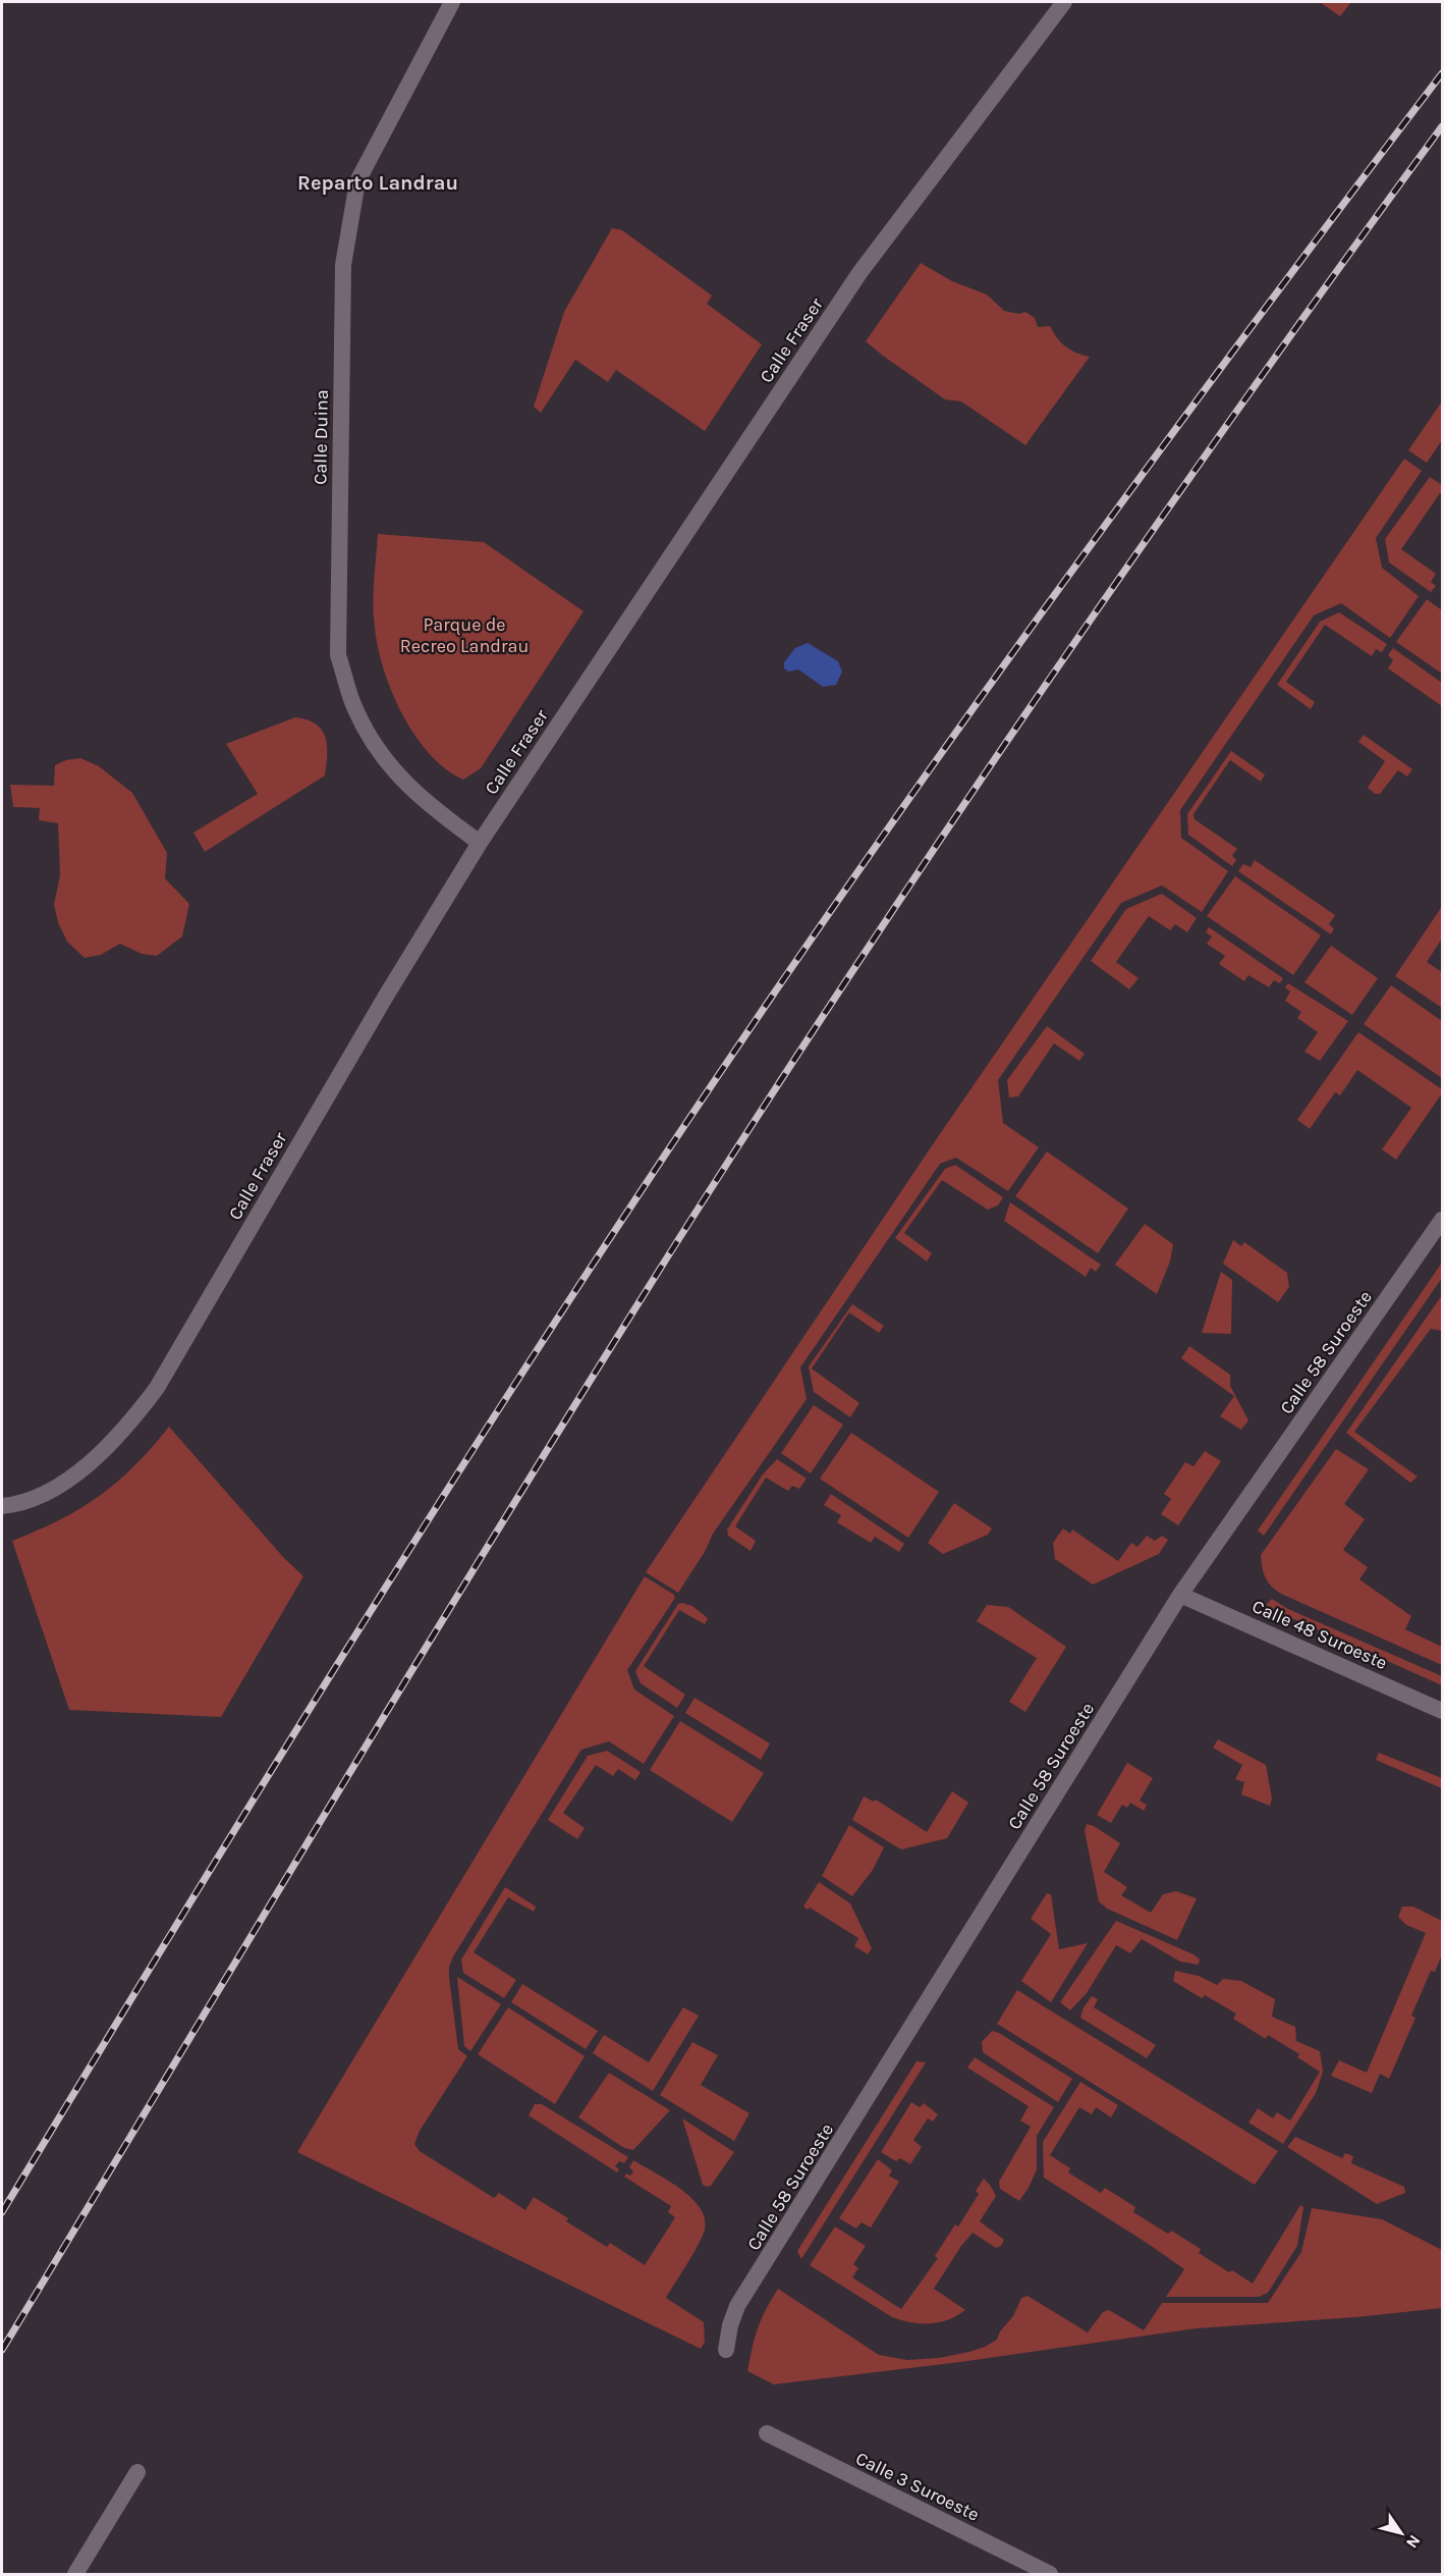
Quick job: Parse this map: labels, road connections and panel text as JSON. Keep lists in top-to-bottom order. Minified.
{"streets":{"street":["Calle Fraser","Calle Duina","Calle 58 Suroeste","Calle 48 Suroeste","Calle 3 Suroeste"]},"crossings":[["Calle Fraser","Calle Duina"],["Calle 58 Suroeste","Calle 48 Suroeste"]],"districts":["Reparto Landrau"],"parks":["Parque de Recreo Landrau"],"north":"bottom right"}
